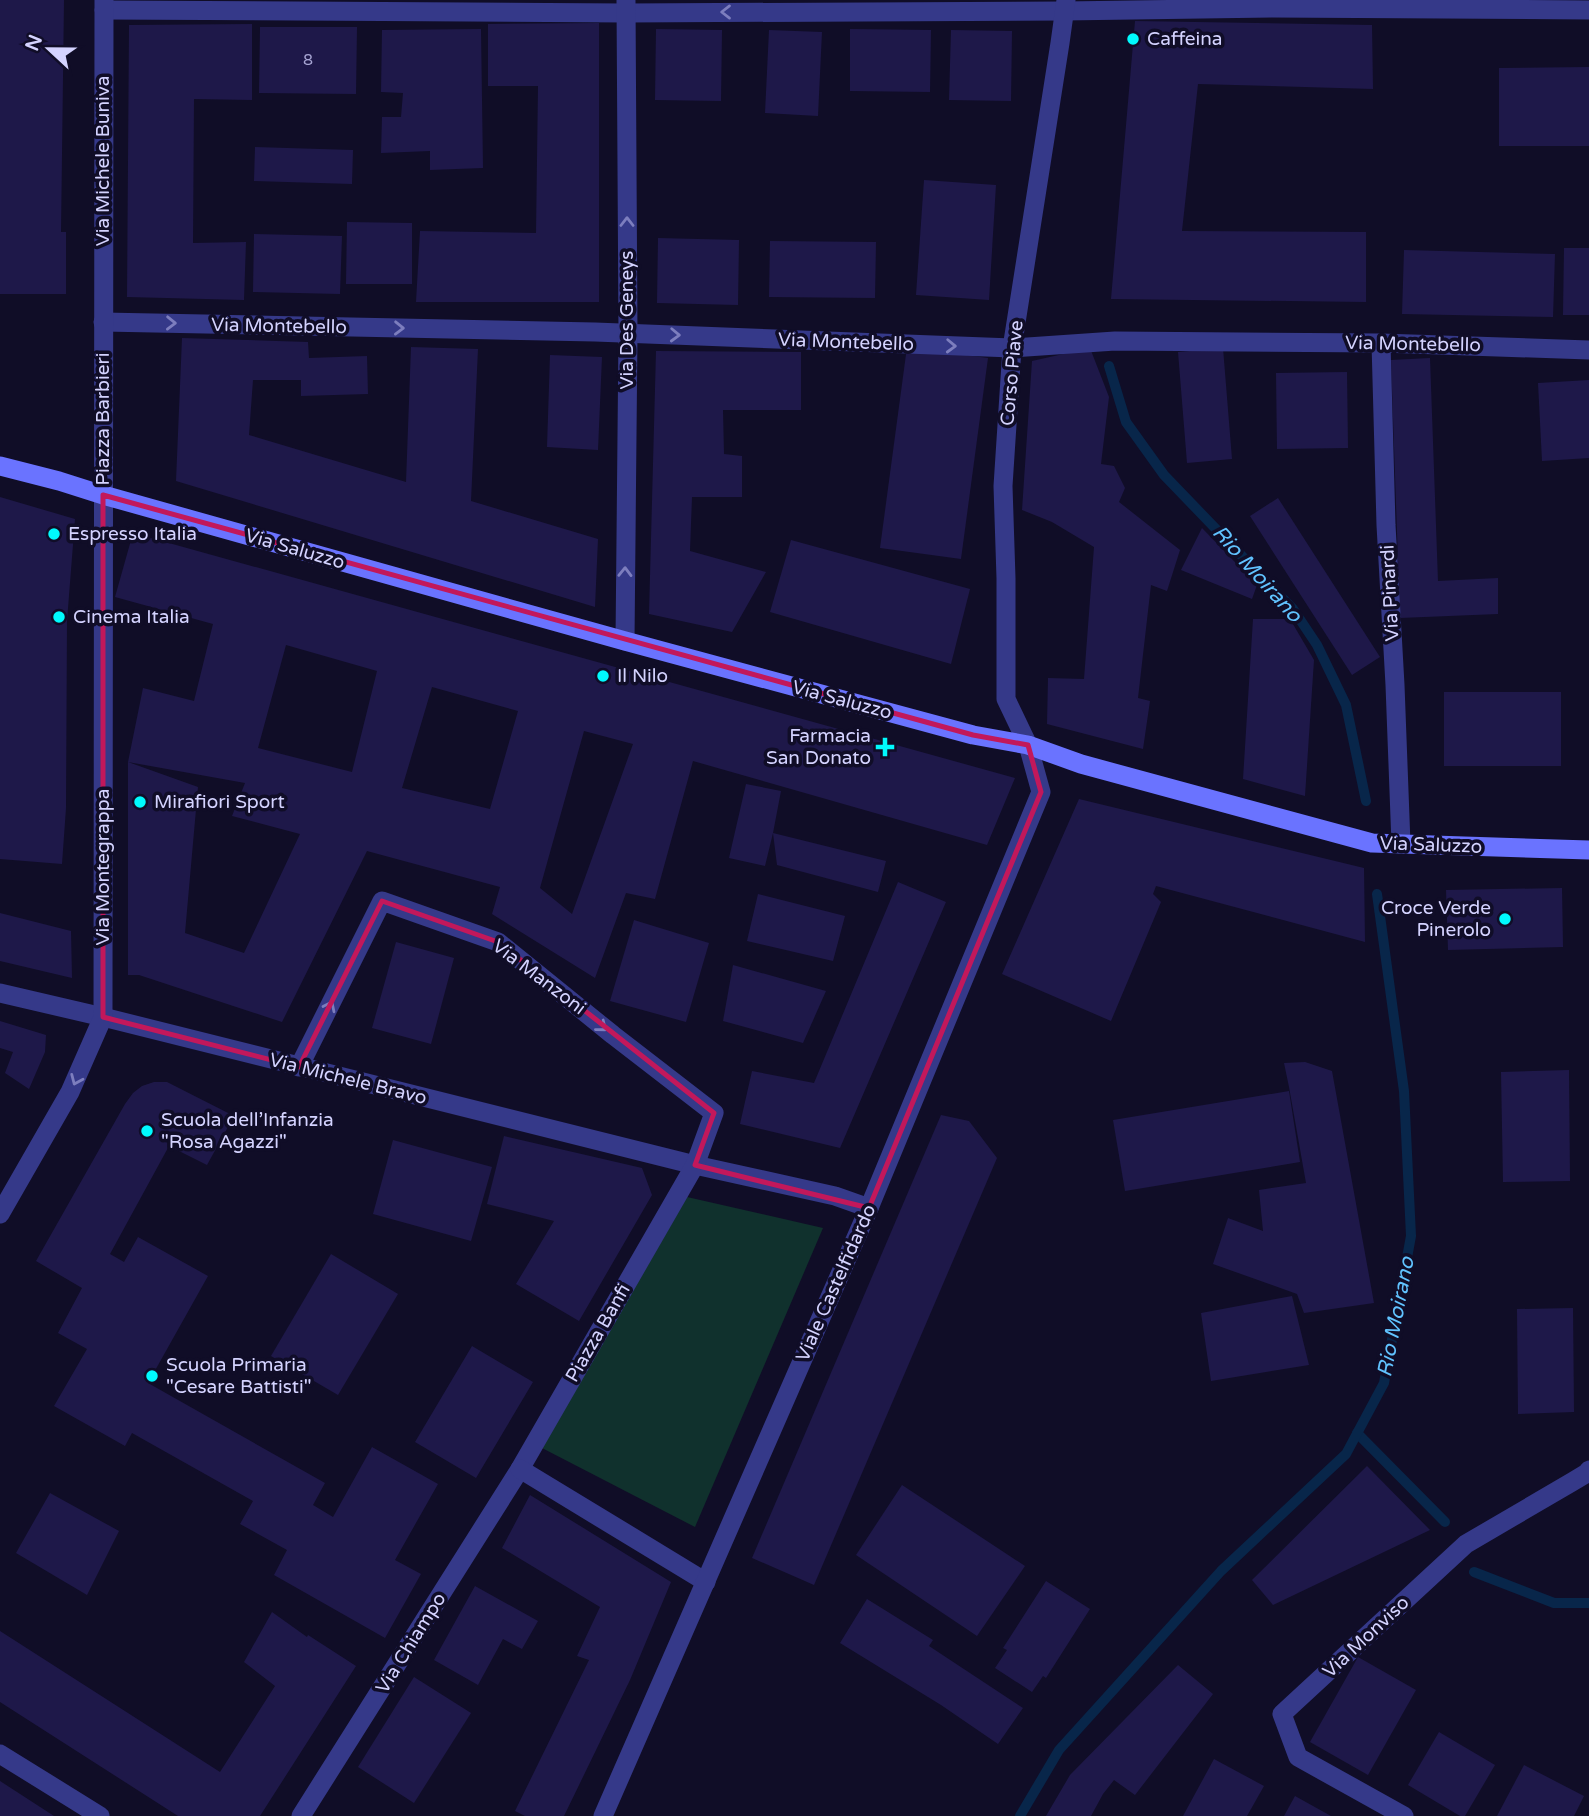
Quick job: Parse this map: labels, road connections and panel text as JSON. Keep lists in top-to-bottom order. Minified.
{"streets":{"main road":["Piazza Barbieri","Via Saluzzo"],"street":["Via Michele Buniva","Via Des Geneys","Via Montebello","Corso Piave","Via Pinardi","Via Montegrappa","Via Manzoni","Via Michele Bravo","Viale Castelfidardo","Piazza Banfi","Via Monviso","Via Chiampo"]},"crossings":[["Via Michele Buniva","Via Montebello"],["Via Michele Buniva","Piazza Barbieri"],["Via Des Geneys","Via Montebello"],["Via Des Geneys","Via Saluzzo"],["Via Montebello","Corso Piave"],["Via Montebello","Piazza Barbieri"],["Via Montebello","Via Pinardi"],["Corso Piave","Via Saluzzo"],["Corso Piave","Viale Castelfidardo"],["Piazza Barbieri","Via Saluzzo"],["Piazza Barbieri","Via Montegrappa"],["Via Saluzzo","Via Pinardi"],["Via Saluzzo","Via Montegrappa"],["Via Saluzzo","Viale Castelfidardo"],["Via Montegrappa","Via Michele Bravo"],["Via Manzoni","Via Michele Bravo"],["Via Manzoni","Piazza Banfi"],["Via Michele Bravo","Piazza Banfi"],["Piazza Banfi","Via Chiampo"]],"one_way":["Via Des Geneys","Via Montebello"],"water":["Rio Moirano"],"places":{"other":["Caffeina","Espresso Italia","Cinema Italia","Il Nilo","Mirafiori Sport","Croce Verde Pinerolo","Scuola dell’Infanzia \"Rosa Agazzi\"","Scuola Primaria \"Cesare Battisti\""],"health":["Farmacia San Donato"]},"house_numbers":["8"],"north":"left"}
